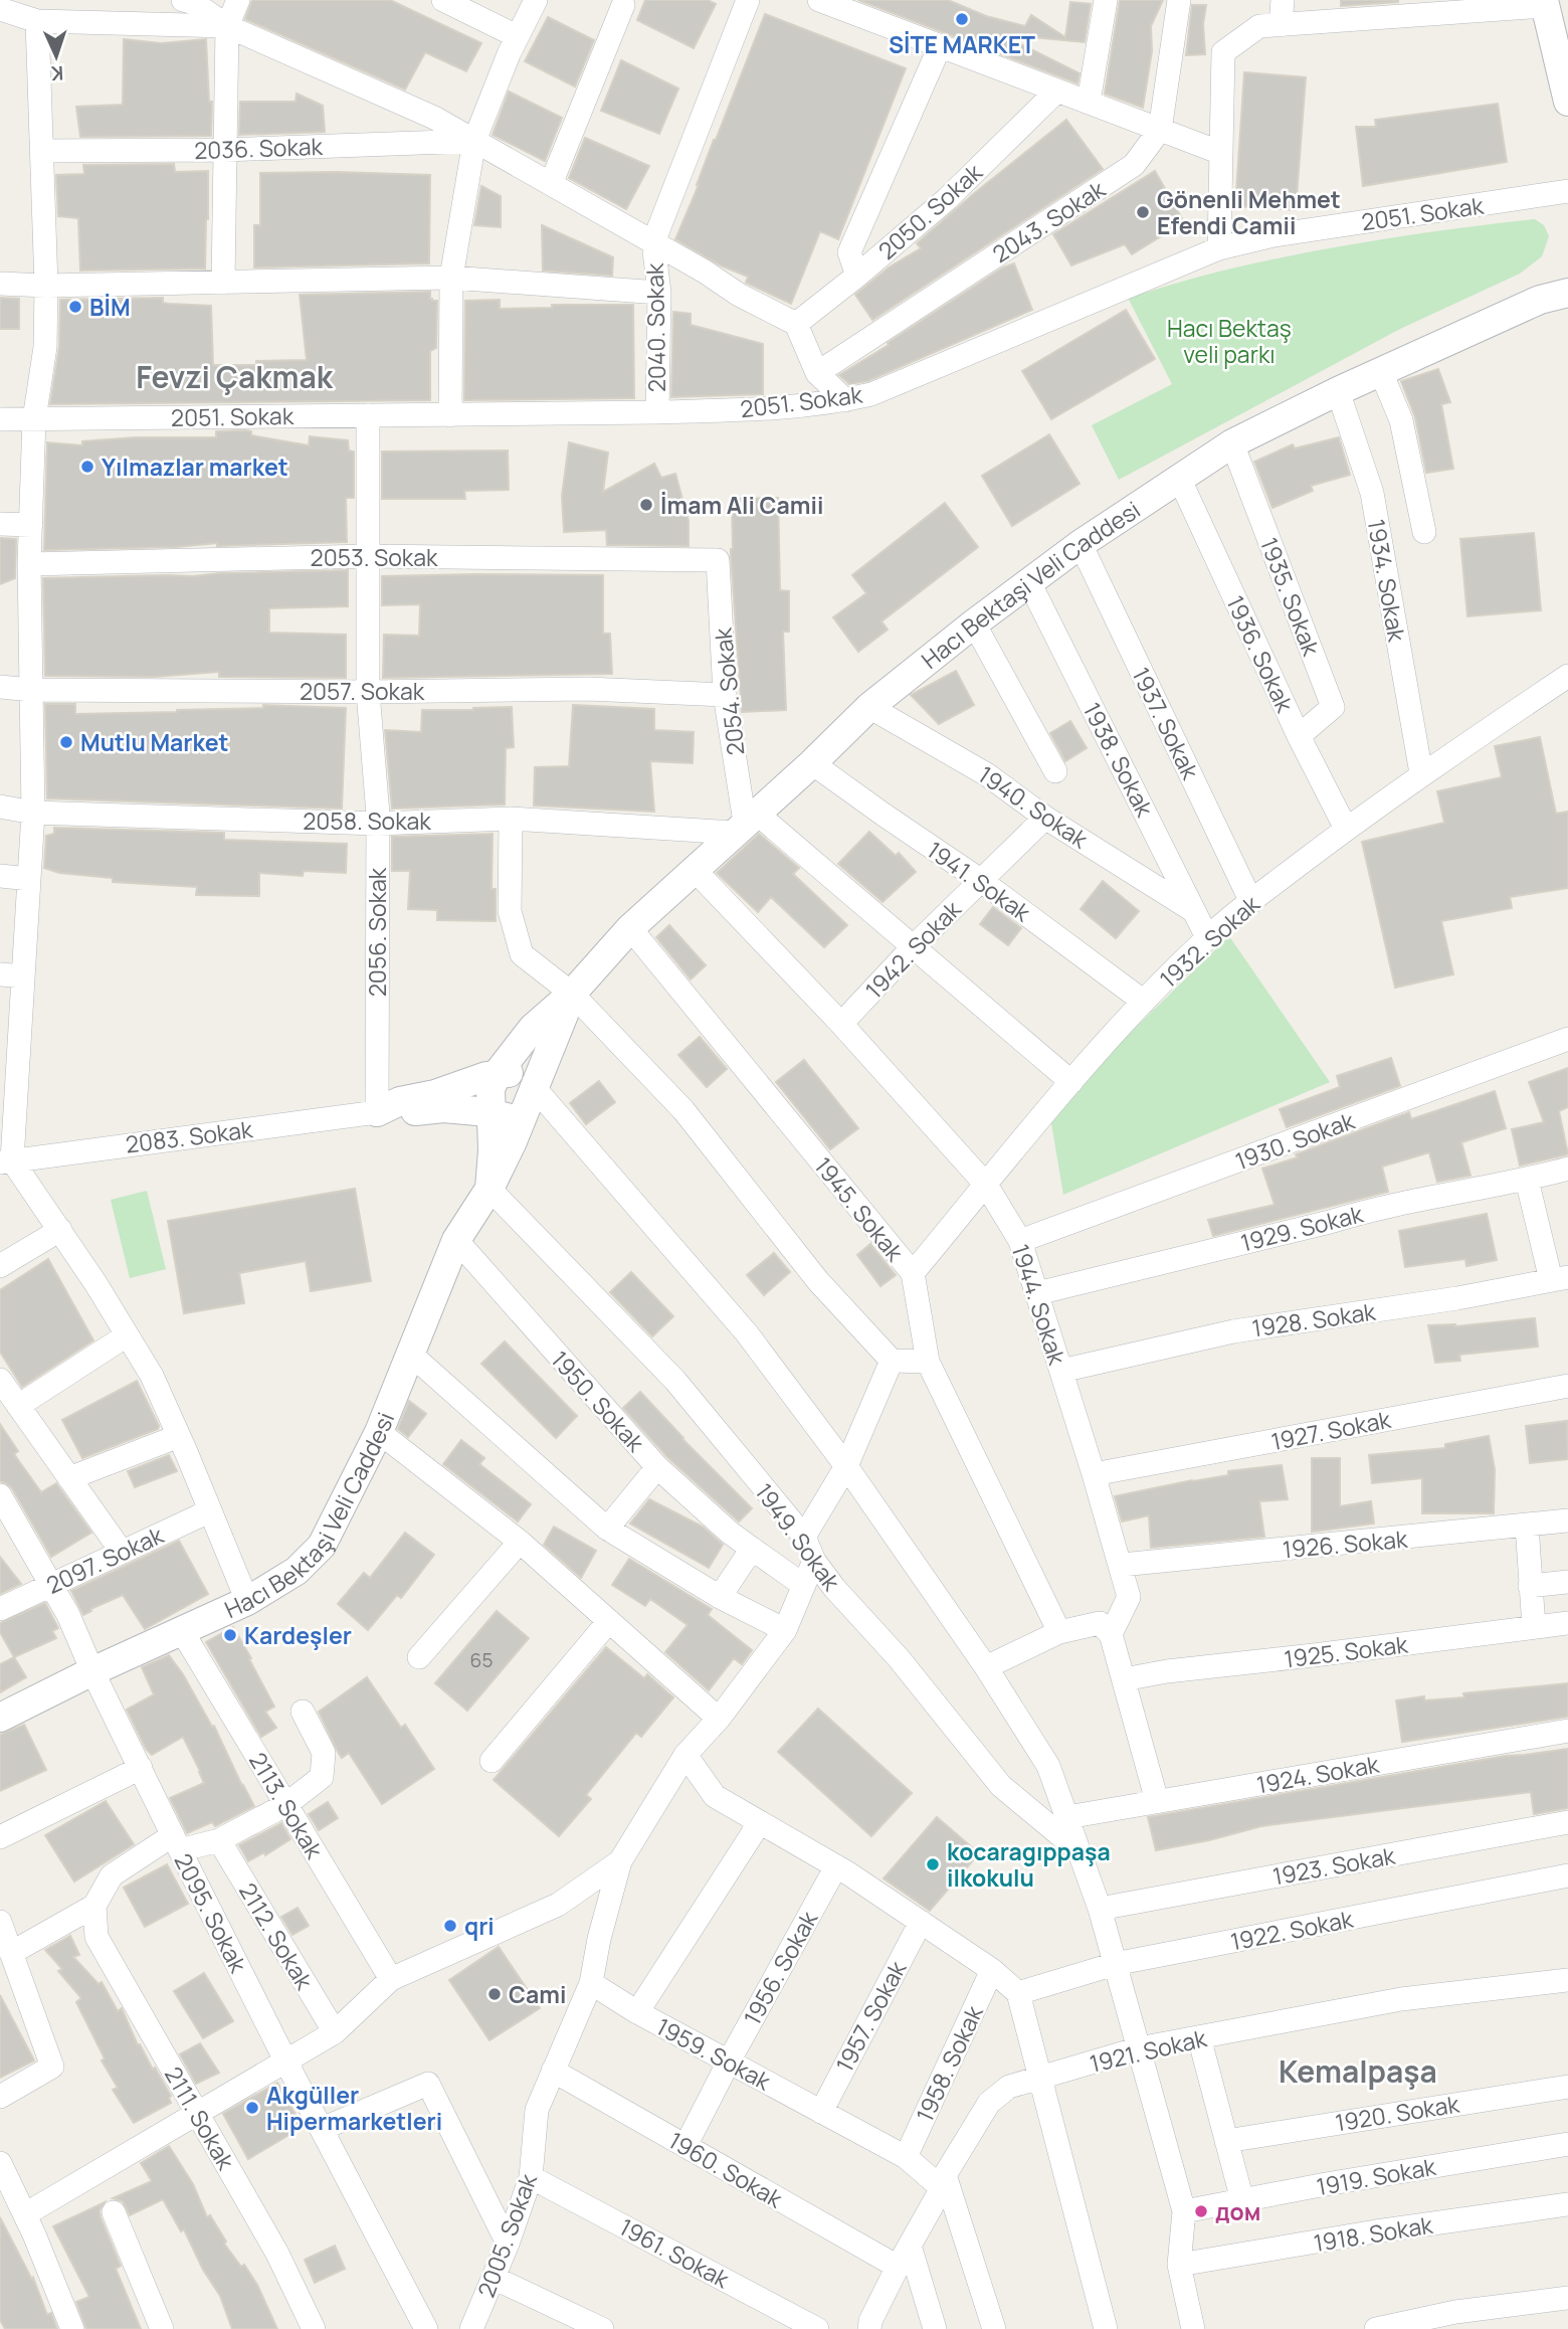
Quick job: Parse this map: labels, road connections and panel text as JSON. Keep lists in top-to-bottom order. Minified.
{"streets":{"street":["2036. Sokak","2050. Sokak","2051. Sokak","2043. Sokak","2040. Sokak","2053. Sokak","1934. Sokak","Hacı Bektaşi Veli Caddesi","1935. Sokak","1936. Sokak","2057. Sokak","2054. Sokak","1937. Sokak","1938. Sokak","1940. Sokak","2058. Sokak","1941. Sokak","2056. Sokak","1932. Sokak","1942. Sokak","2083. Sokak","1930. Sokak","1945. Sokak","1929. Sokak","1944. Sokak","1928. Sokak","1950. Sokak","1927. Sokak","1949. Sokak","1926. Sokak","2097. Sokak","1925. Sokak","1924. Sokak","2113. Sokak","1923. Sokak","2095. Sokak","1922. Sokak","2112. Sokak","1956. Sokak","1957. Sokak","1921. Sokak","1959. Sokak","1958. Sokak","1920. Sokak","2111. Sokak","1960. Sokak","1919. Sokak","1918. Sokak","2005. Sokak","1961. Sokak"]},"crossings":[["2051. Sokak","2040. Sokak"],["2051. Sokak","2056. Sokak"],["2053. Sokak","2054. Sokak"],["2053. Sokak","2056. Sokak"],["1934. Sokak","Hacı Bektaşi Veli Caddesi"],["1934. Sokak","1932. Sokak"],["Hacı Bektaşi Veli Caddesi","1935. Sokak"],["Hacı Bektaşi Veli Caddesi","1936. Sokak"],["Hacı Bektaşi Veli Caddesi","2054. Sokak"],["Hacı Bektaşi Veli Caddesi","1937. Sokak"],["Hacı Bektaşi Veli Caddesi","1938. Sokak"],["Hacı Bektaşi Veli Caddesi","1940. Sokak"],["Hacı Bektaşi Veli Caddesi","2058. Sokak"],["Hacı Bektaşi Veli Caddesi","1941. Sokak"],["Hacı Bektaşi Veli Caddesi","1945. Sokak"],["Hacı Bektaşi Veli Caddesi","1944. Sokak"],["Hacı Bektaşi Veli Caddesi","1950. Sokak"],["Hacı Bektaşi Veli Caddesi","1949. Sokak"],["Hacı Bektaşi Veli Caddesi","2113. Sokak"],["Hacı Bektaşi Veli Caddesi","2095. Sokak"],["1935. Sokak","1936. Sokak"],["1936. Sokak","1932. Sokak"],["2057. Sokak","2054. Sokak"],["2057. Sokak","2056. Sokak"],["2054. Sokak","2058. Sokak"],["1937. Sokak","1932. Sokak"],["1938. Sokak","1940. Sokak"],["1938. Sokak","1932. Sokak"],["1940. Sokak","1942. Sokak"],["2058. Sokak","2056. Sokak"],["1941. Sokak","1932. Sokak"],["1941. Sokak","1942. Sokak"],["2056. Sokak","2083. Sokak"],["1932. Sokak","1945. Sokak"],["1932. Sokak","1944. Sokak"],["1942. Sokak","1944. Sokak"],["1930. Sokak","1944. Sokak"],["1929. Sokak","1944. Sokak"],["1944. Sokak","1928. Sokak"],["1944. Sokak","1927. Sokak"],["1944. Sokak","1926. Sokak"],["2097. Sokak","2095. Sokak"],["1956. Sokak","1959. Sokak"],["1956. Sokak","1960. Sokak"],["1957. Sokak","1959. Sokak"],["1921. Sokak","1959. Sokak"],["1921. Sokak","1960. Sokak"],["1959. Sokak","1958. Sokak"],["1959. Sokak","2005. Sokak"],["1960. Sokak","2005. Sokak"],["2005. Sokak","1961. Sokak"]],"districts":["Fevzi Çakmak","Kemalpaşa"],"parks":["Hacı Bektaş veli parkı"],"places":["SİTE MARKET","Gönenli Mehmet Efendi Camii","BİM","Yılmazlar market","İmam Ali Camii","Mutlu Market","Kardeşler","kocaragıppaşa ilkokulu","qri","Cami","Akgüller Hipermarketleri","дом"],"house_numbers":["65"],"north":"bottom"}
